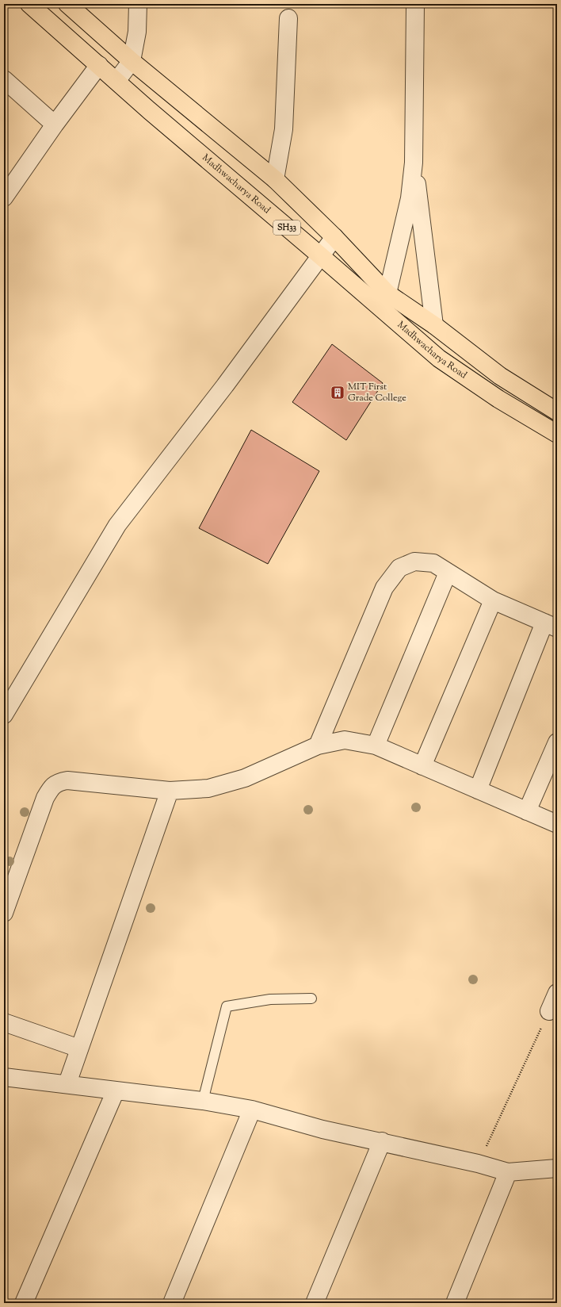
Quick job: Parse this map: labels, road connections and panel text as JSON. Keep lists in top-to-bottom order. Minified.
{"streets":{"main road":["Madhwacharya Road","SH33"]},"places":{"building":["MIT First Grade College"]}}
